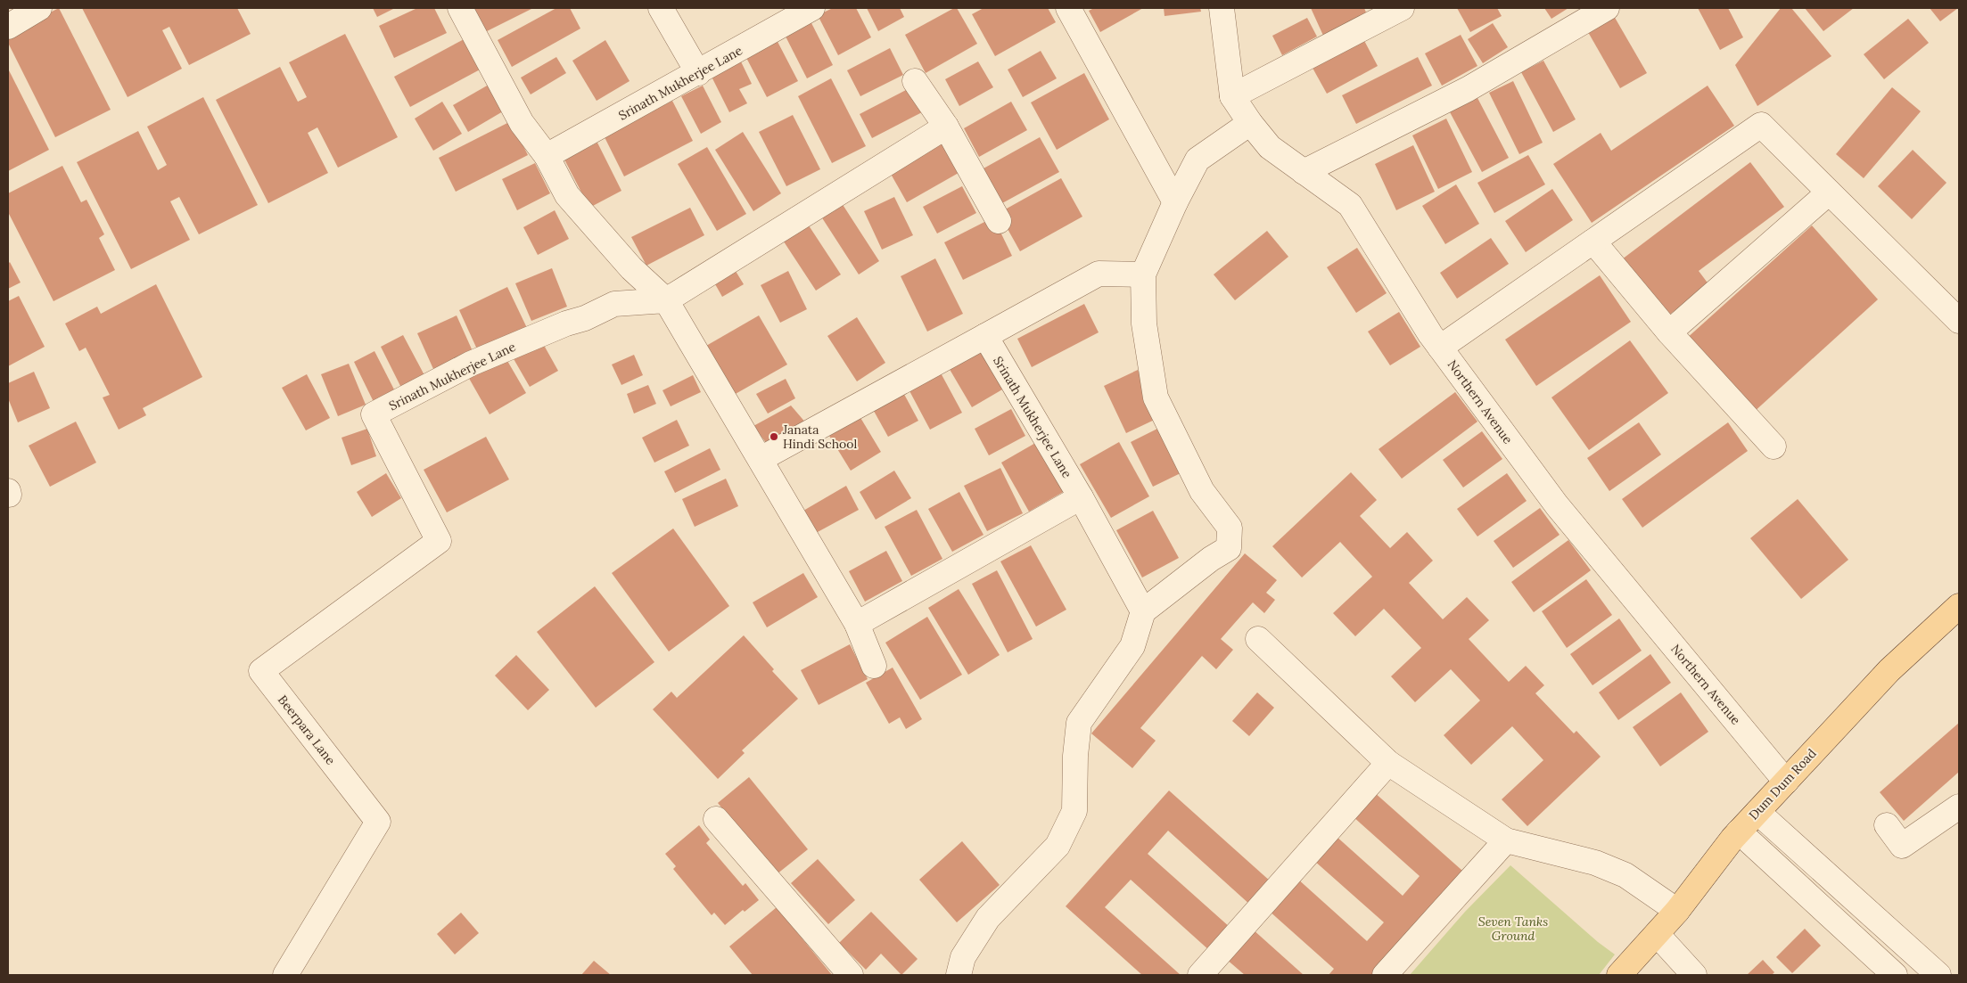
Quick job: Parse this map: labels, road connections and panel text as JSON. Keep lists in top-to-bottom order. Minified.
{"streets":{"main road":["Dum Dum Road"],"street":["Srinath Mukherjee Lane","Northern Avenue","Beerpara Lane"]},"crossings":[["Srinath Mukherjee Lane","Beerpara Lane"],["Northern Avenue","Dum Dum Road"]],"parks":["Seven Tanks Ground"],"places":["Janata Hindi School"]}
